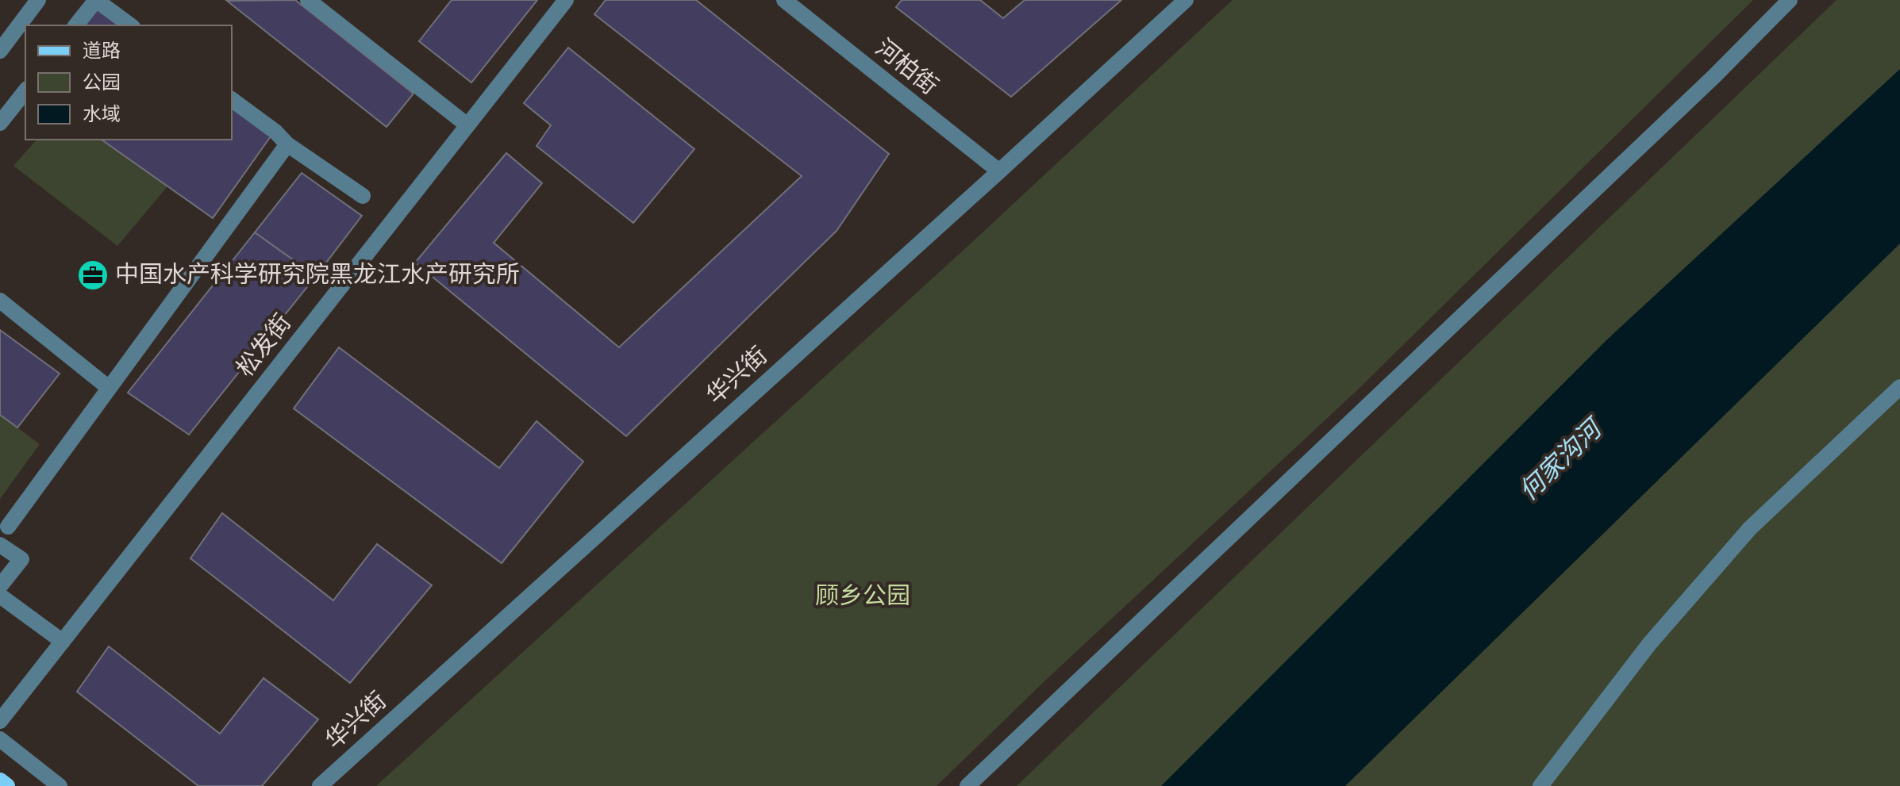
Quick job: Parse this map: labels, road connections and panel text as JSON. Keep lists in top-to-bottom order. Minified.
{"streets":{"street":["河柏街","松发街","华兴街"]},"crossings":[["河柏街","华兴街"]],"water":["何家沟河"],"parks":["顾乡公园"],"places":{"office":["中国水产科学研究院黑龙江水产研究所"]},"legend":["道路","公园","水域"]}
